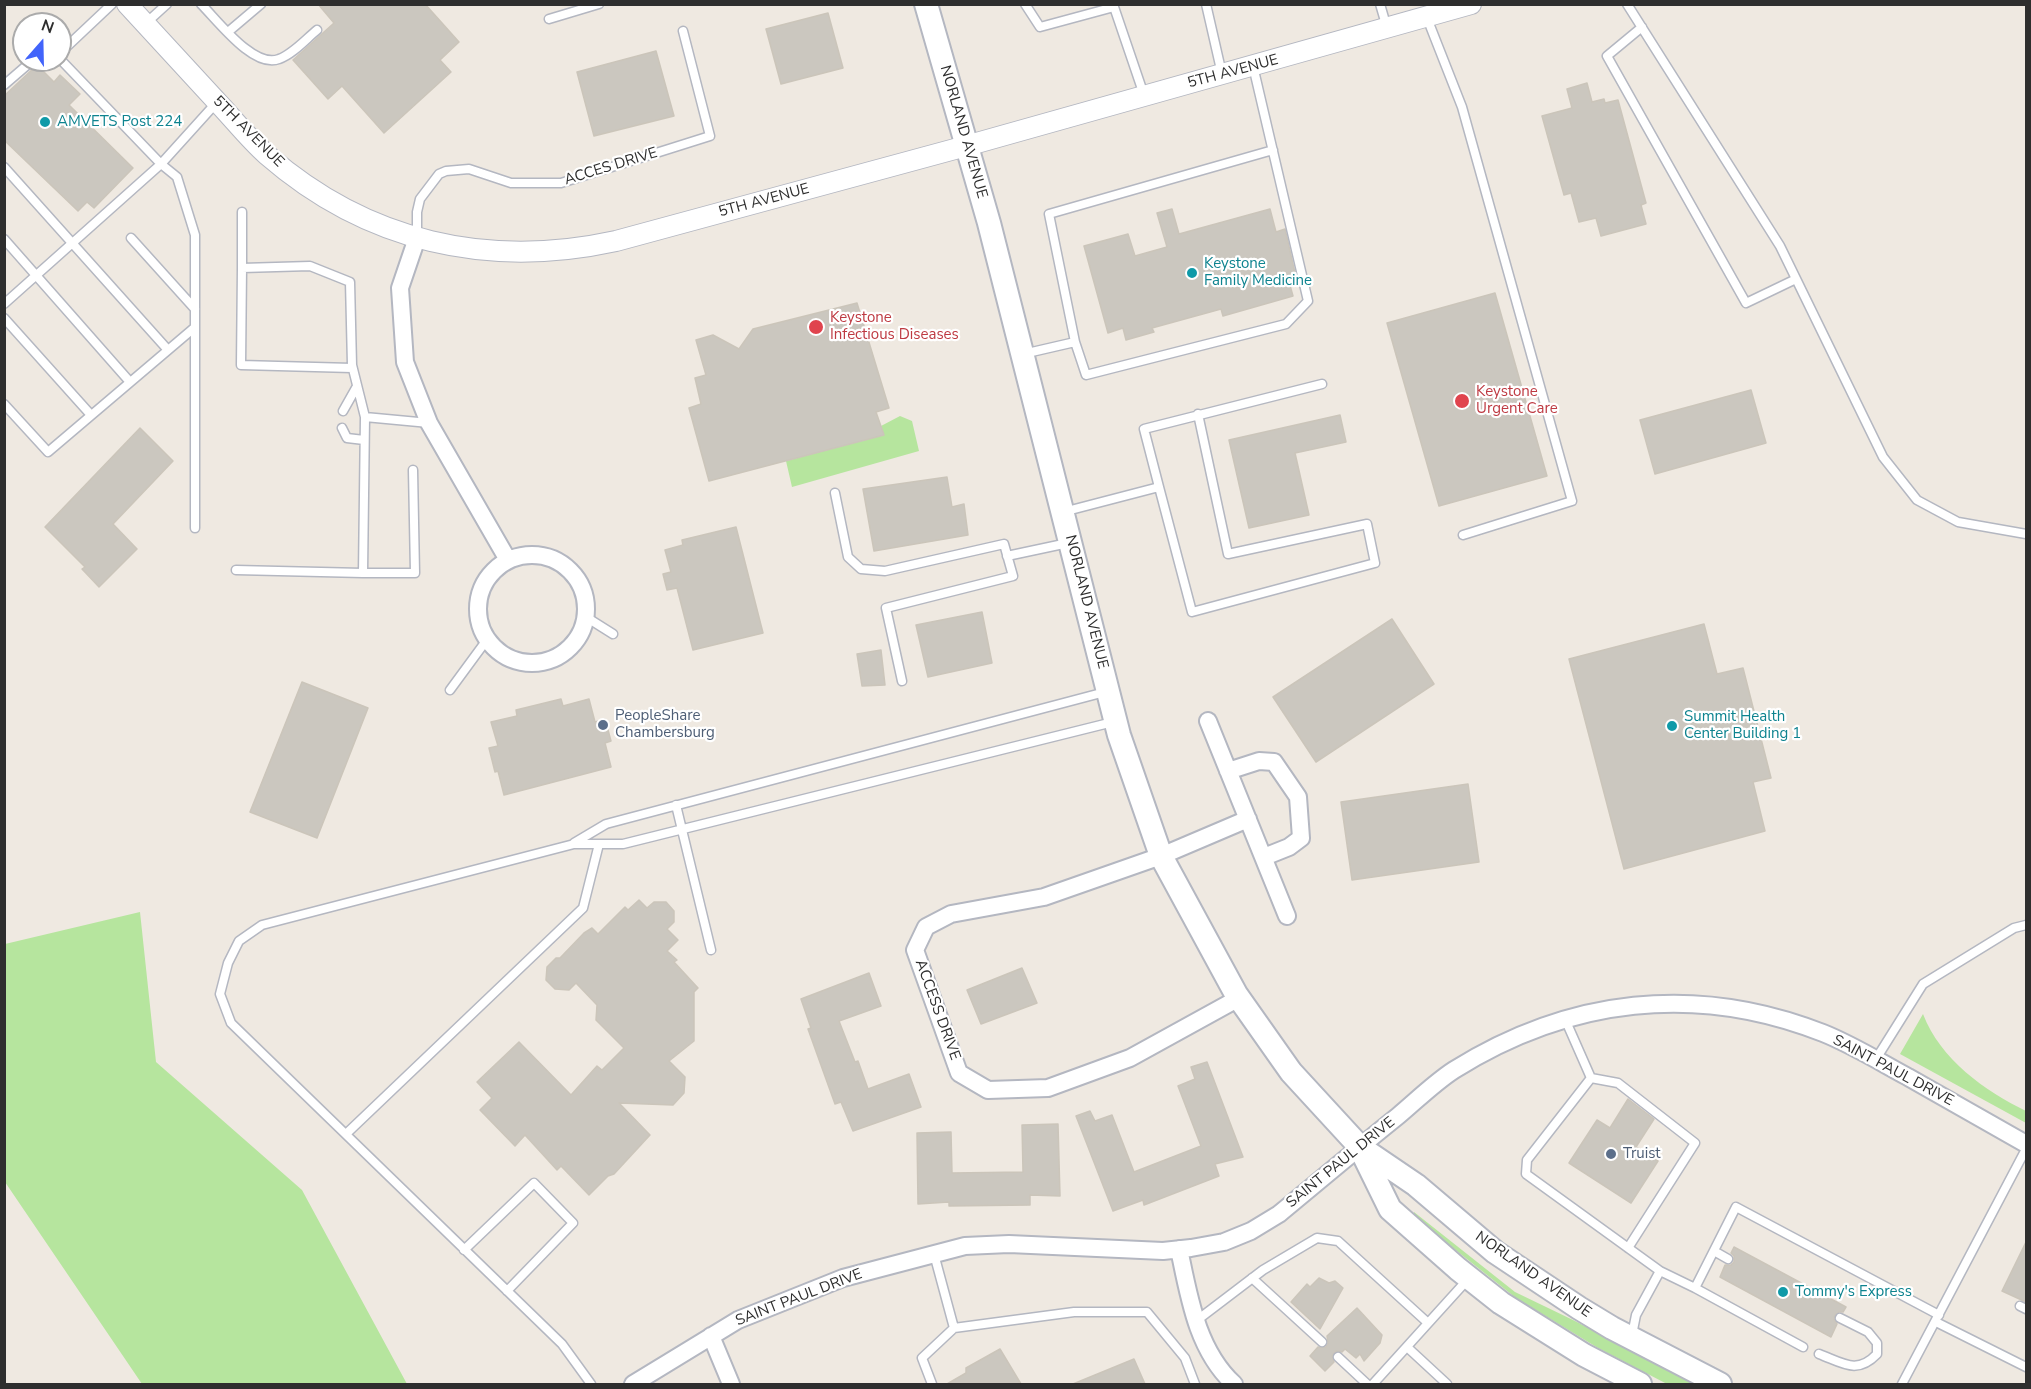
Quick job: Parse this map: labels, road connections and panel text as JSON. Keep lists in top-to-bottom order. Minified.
{"streets":{"main road":["NORLAND AVENUE"],"street":["5TH AVENUE","ACCESS DRIVE","SAINT PAUL DRIVE"],"lane":["ACCES DRIVE"]},"crossings":[["5TH AVENUE","NORLAND AVENUE"],["5TH AVENUE","ACCES DRIVE"],["NORLAND AVENUE","ACCESS DRIVE"],["NORLAND AVENUE","SAINT PAUL DRIVE"]],"places":["AMVETS Post 224","Keystone Family Medicine","Keystone Infectious Diseases","Keystone Urgent Care","PeopleShare Chambersburg","Summit Health Center Building 1","Truist","Tommy's Express"],"north":"top"}
